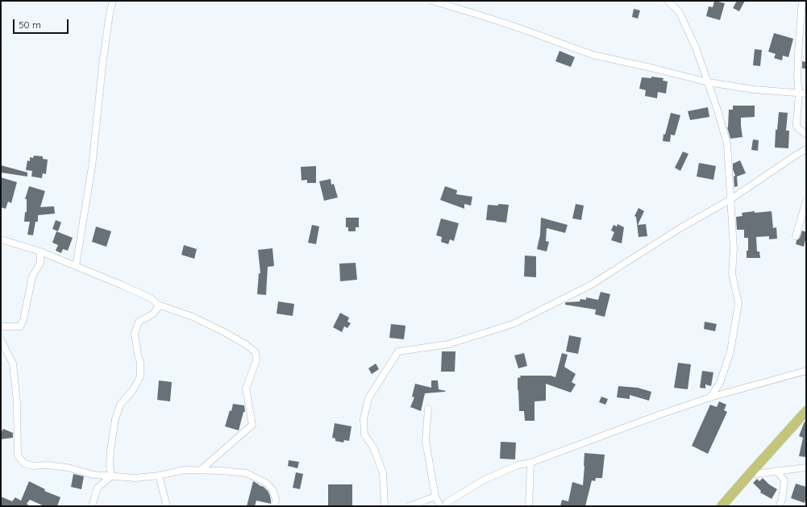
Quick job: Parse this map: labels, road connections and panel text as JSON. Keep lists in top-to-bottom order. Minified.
{"scale_bar":"50 m"}
